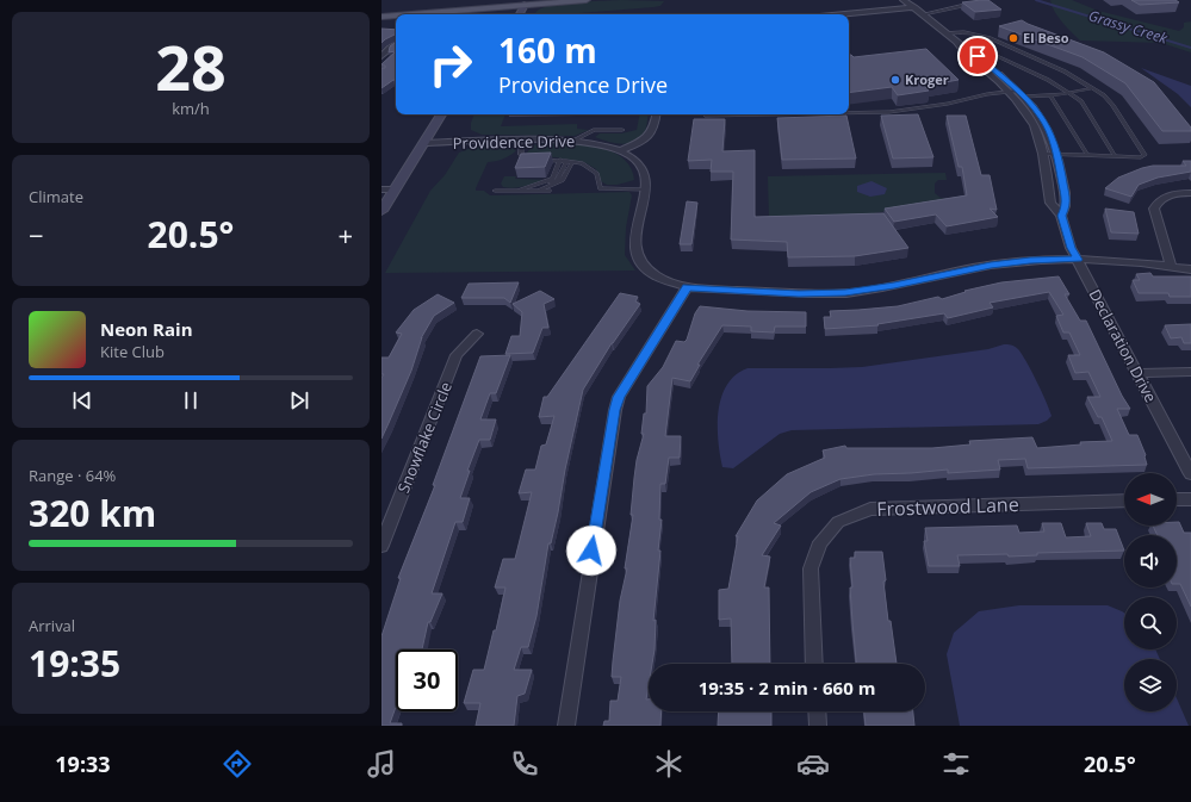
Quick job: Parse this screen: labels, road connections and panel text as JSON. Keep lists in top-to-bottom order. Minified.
{"streets":{"street":["Providence Drive","Declaration Drive","Snowflake Circle","Frostwood Lane"]},"crossings":[["Providence Drive","Declaration Drive"]],"water":["Grassy Creek"],"places":["El Beso","Kroger"],"north":"left","page":{"tile":[["28","km/h"],"Climate",["Range · 64%","320 km"],["Arrival","19:35"]],"turn":["160 m","Providence Drive"],"heat":["−","20.5°","+"],"song":["Neon Rain","Kite Club"],"limit":"30","trip":"19:35 · 2 min · 660 m","tabs":["19:33","20.5°"]}}
